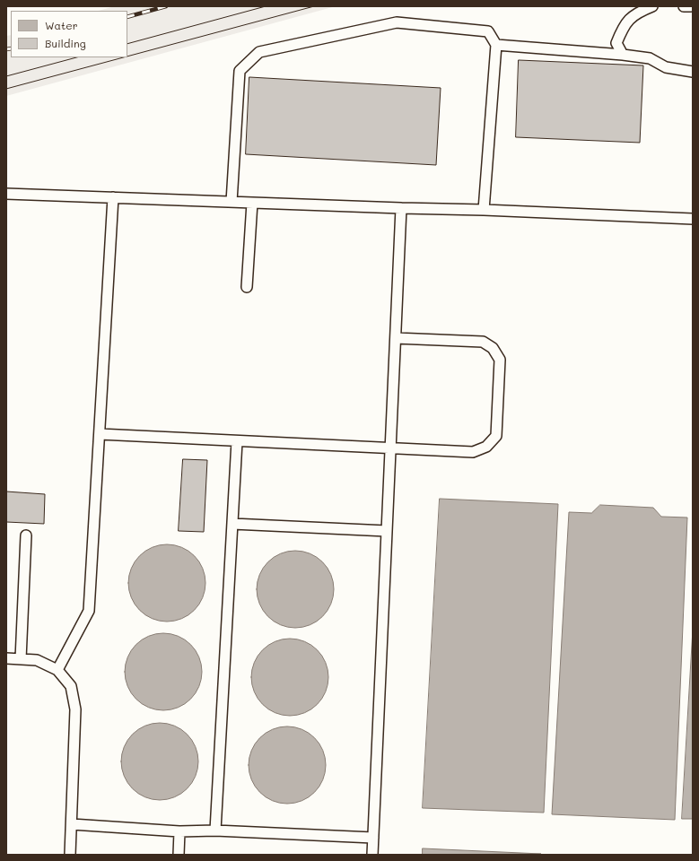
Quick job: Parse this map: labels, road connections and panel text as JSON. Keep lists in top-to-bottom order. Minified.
{"legend":["Water","Building"]}
